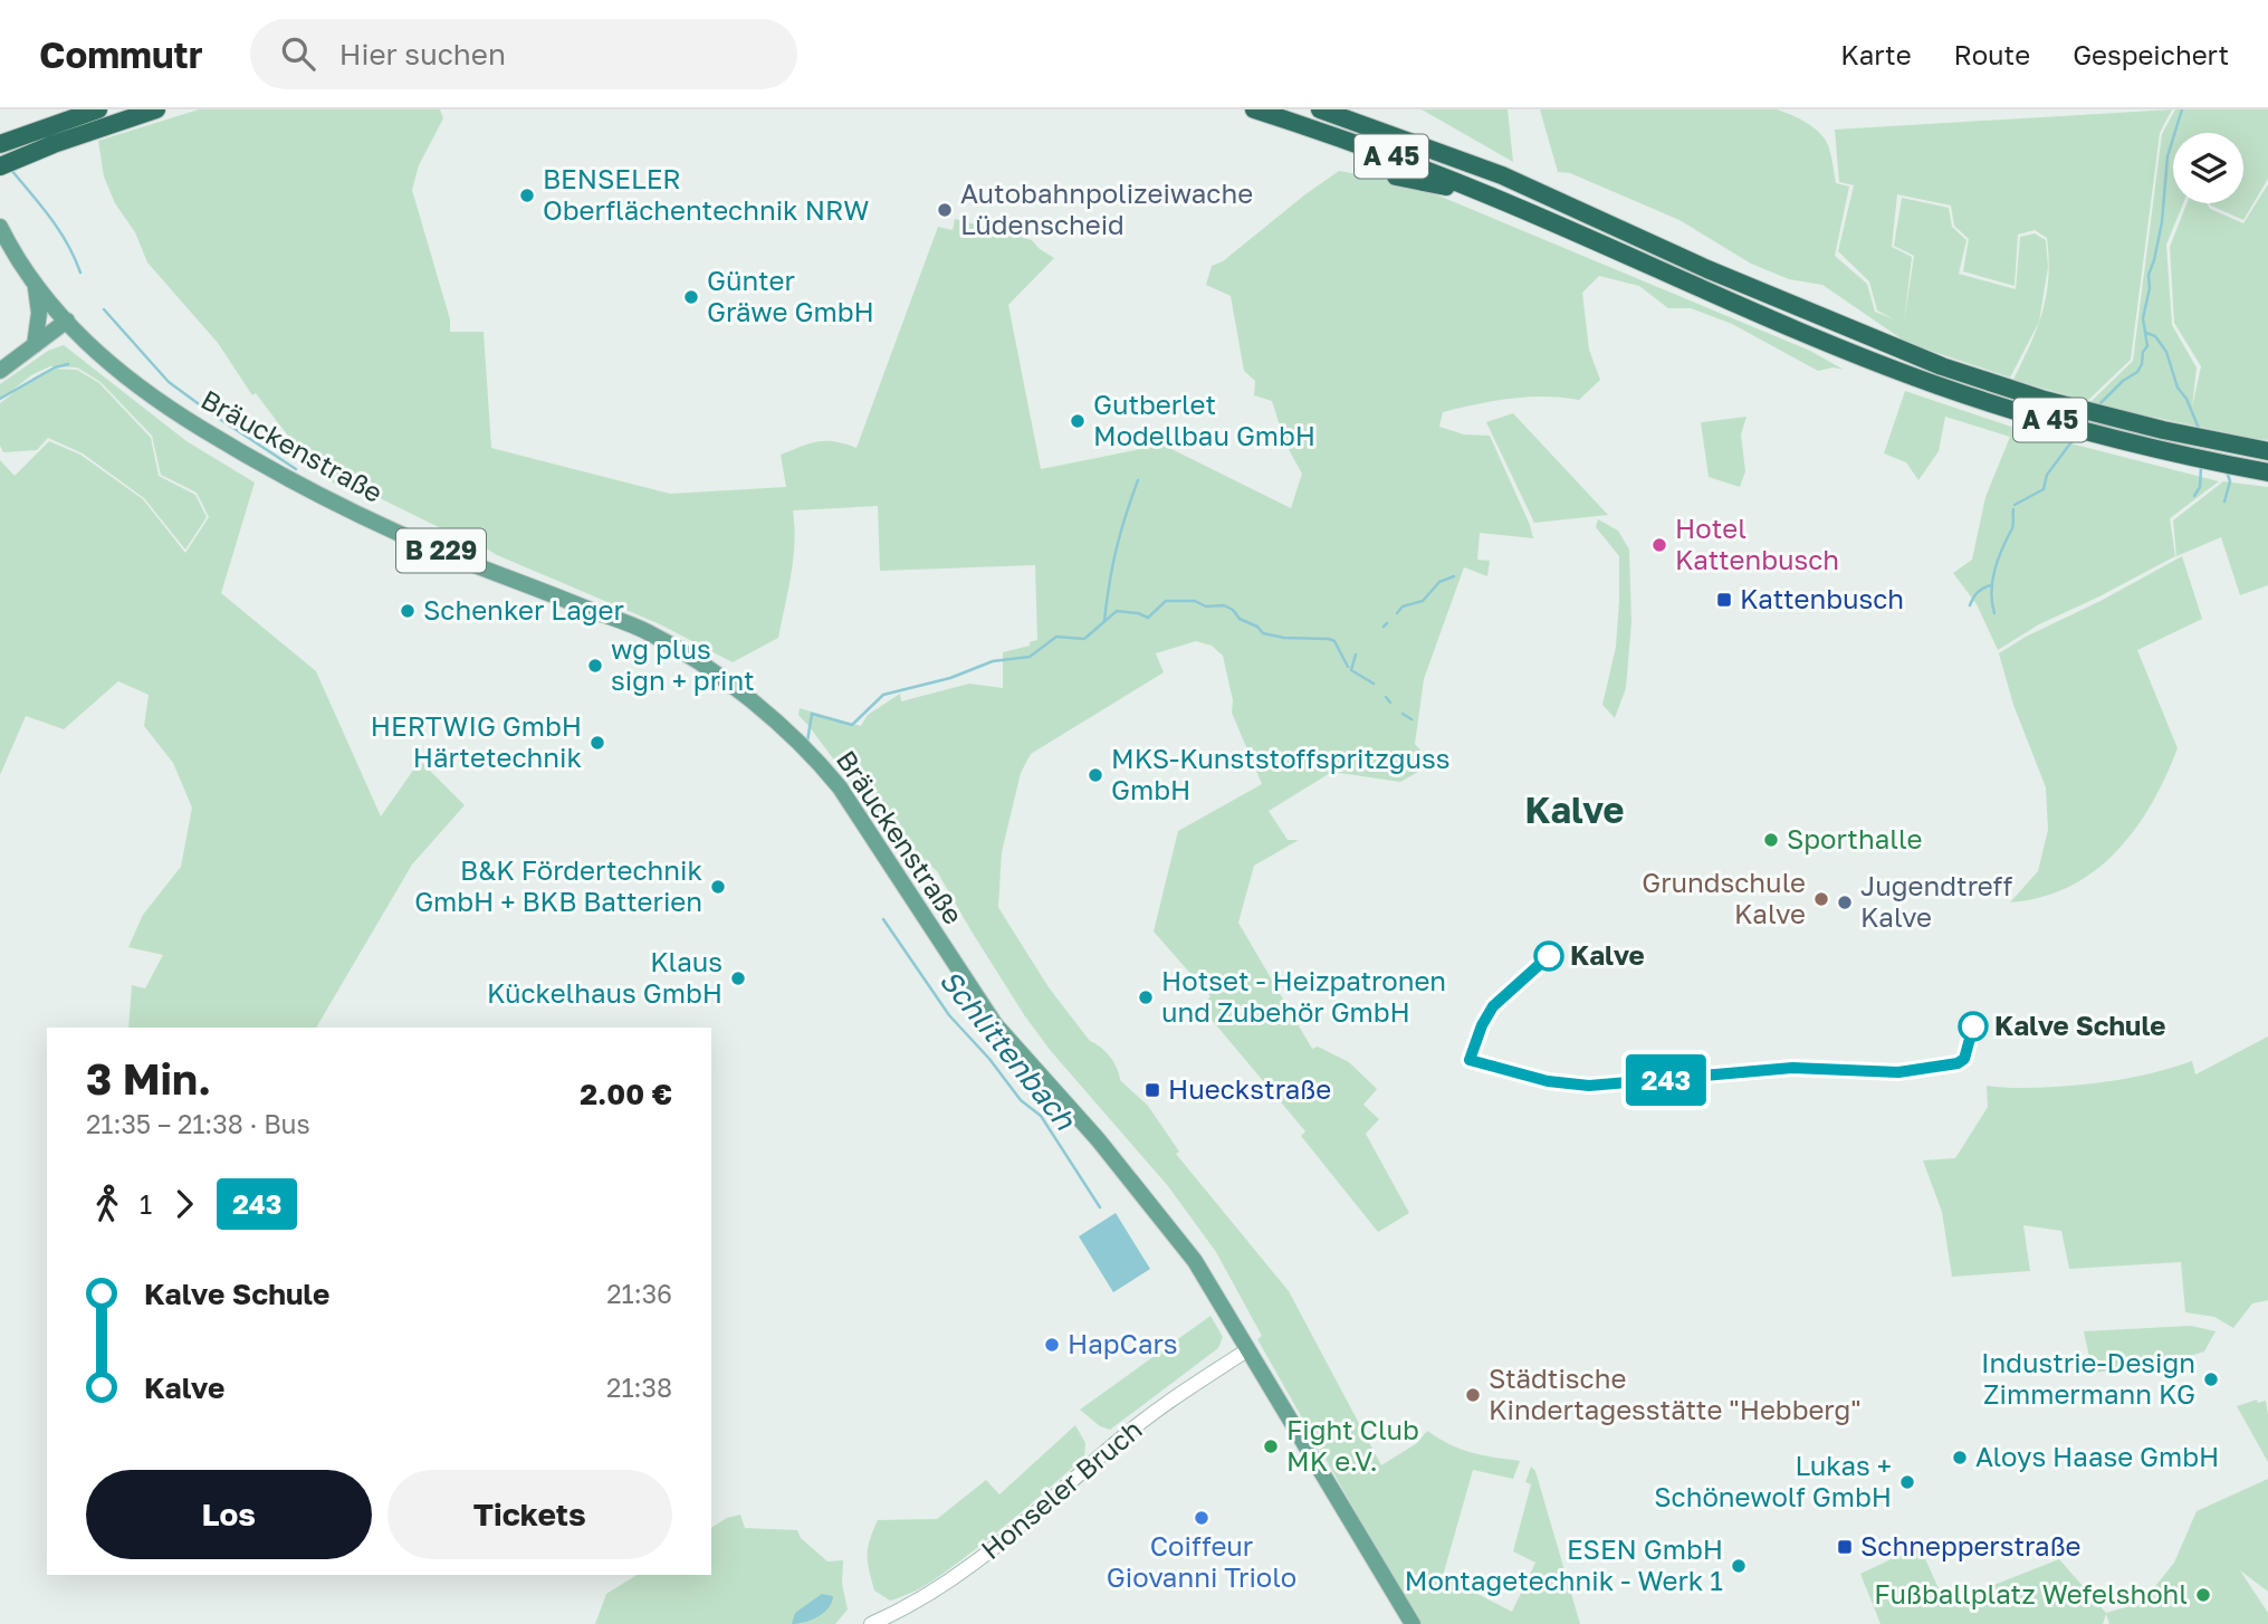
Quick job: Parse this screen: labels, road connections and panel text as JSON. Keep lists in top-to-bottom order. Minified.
{"streets":{"highway":["A 45"],"main road":["Bräuckenstraße","B 229"],"street":["Honseler Bruch"]},"crossings":[["Bräuckenstraße","B 229"],["Bräuckenstraße","Honseler Bruch"]],"districts":["Kalve"],"water":["Schlittenbach"],"places":{"other":["BENSELER Oberflächentechnik NRW","Autobahnpolizeiwache Lüdenscheid","Günter Gräwe GmbH","Gutberlet Modellbau GmbH","Hotel Kattenbusch","Schenker Lager","wg plus sign + print","HERTWIG GmbH Härtetechnik","MKS-Kunststoffspritzguss GmbH","Sporthalle","B&K Fördertechnik GmbH + BKB Batterien","Grundschule Kalve","Jugendtreff Kalve","Kalve","Klaus Kückelhaus GmbH","Hotset - Heizpatronen und Zubehör GmbH","Kalve Schule","HapCars","Industrie-Design Zimmermann KG","Städtische Kindertagesstätte \"Hebberg\"","Fight Club MK e.V.","Aloys Haase GmbH","Lukas + Schönewolf GmbH","Coiffeur Giovanni Triolo","ESEN GmbH Montagetechnik - Werk 1","Fußballplatz Wefelshohl"],"transit":["Kattenbusch","Hueckstraße","Schnepperstraße"]},"lines":["bus line 243"],"page":{"header":"Commutr","search":"Hier suchen","nav":["Karte","Route","Gespeichert"],"on_map":"243","heading":["3 Min.","21:35 – 21:38 · Bus","2.00 €"],"legs":["1","243"],"list":[{"name":"Kalve Schule","value":"21:36"},{"name":"Kalve","value":"21:38"}],"buttons":["Los","Tickets"]}}
